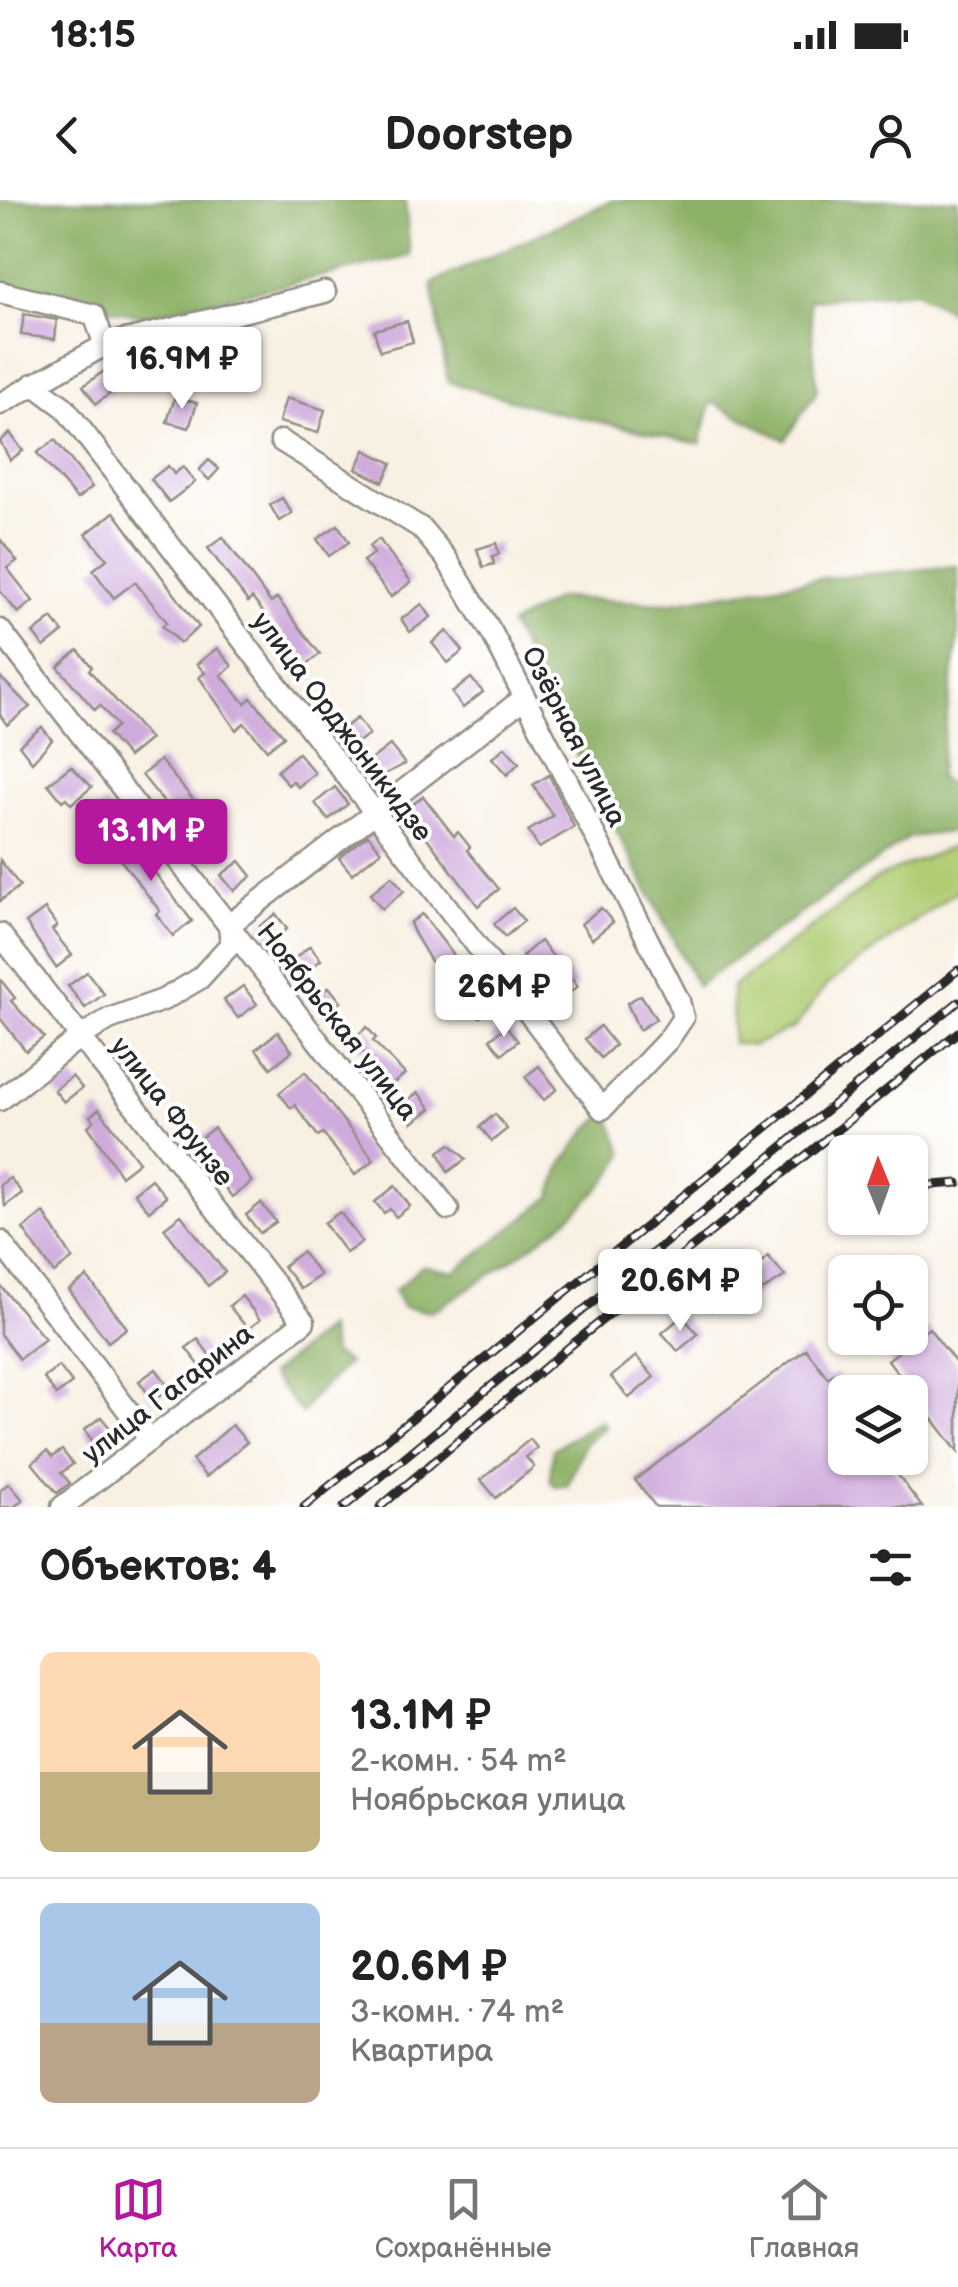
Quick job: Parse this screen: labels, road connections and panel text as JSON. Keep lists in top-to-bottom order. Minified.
{"streets":{"street":["улица Орджоникидзе","Озёрная улица","Ноябрьская улица","улица Фрунзе","улица Гагарина"]},"crossings":[["улица Орджоникидзе","Озёрная улица"],["улица Фрунзе","улица Гагарина"]],"north":"top","page":{"status":"18:15","header":"Doorstep","price":["16.9M ₽","13.1M ₽","26M ₽","20.6M ₽"],"heading":"Объектов: 4","list":[{"name":"13.1M ₽","note":"2-комн. · 54 m² · Ноябрьская улица"},{"name":"20.6M ₽","note":"3-комн. · 74 m² · Квартира"}],"tabs":["Карта","Сохранённые","Главная"]}}
